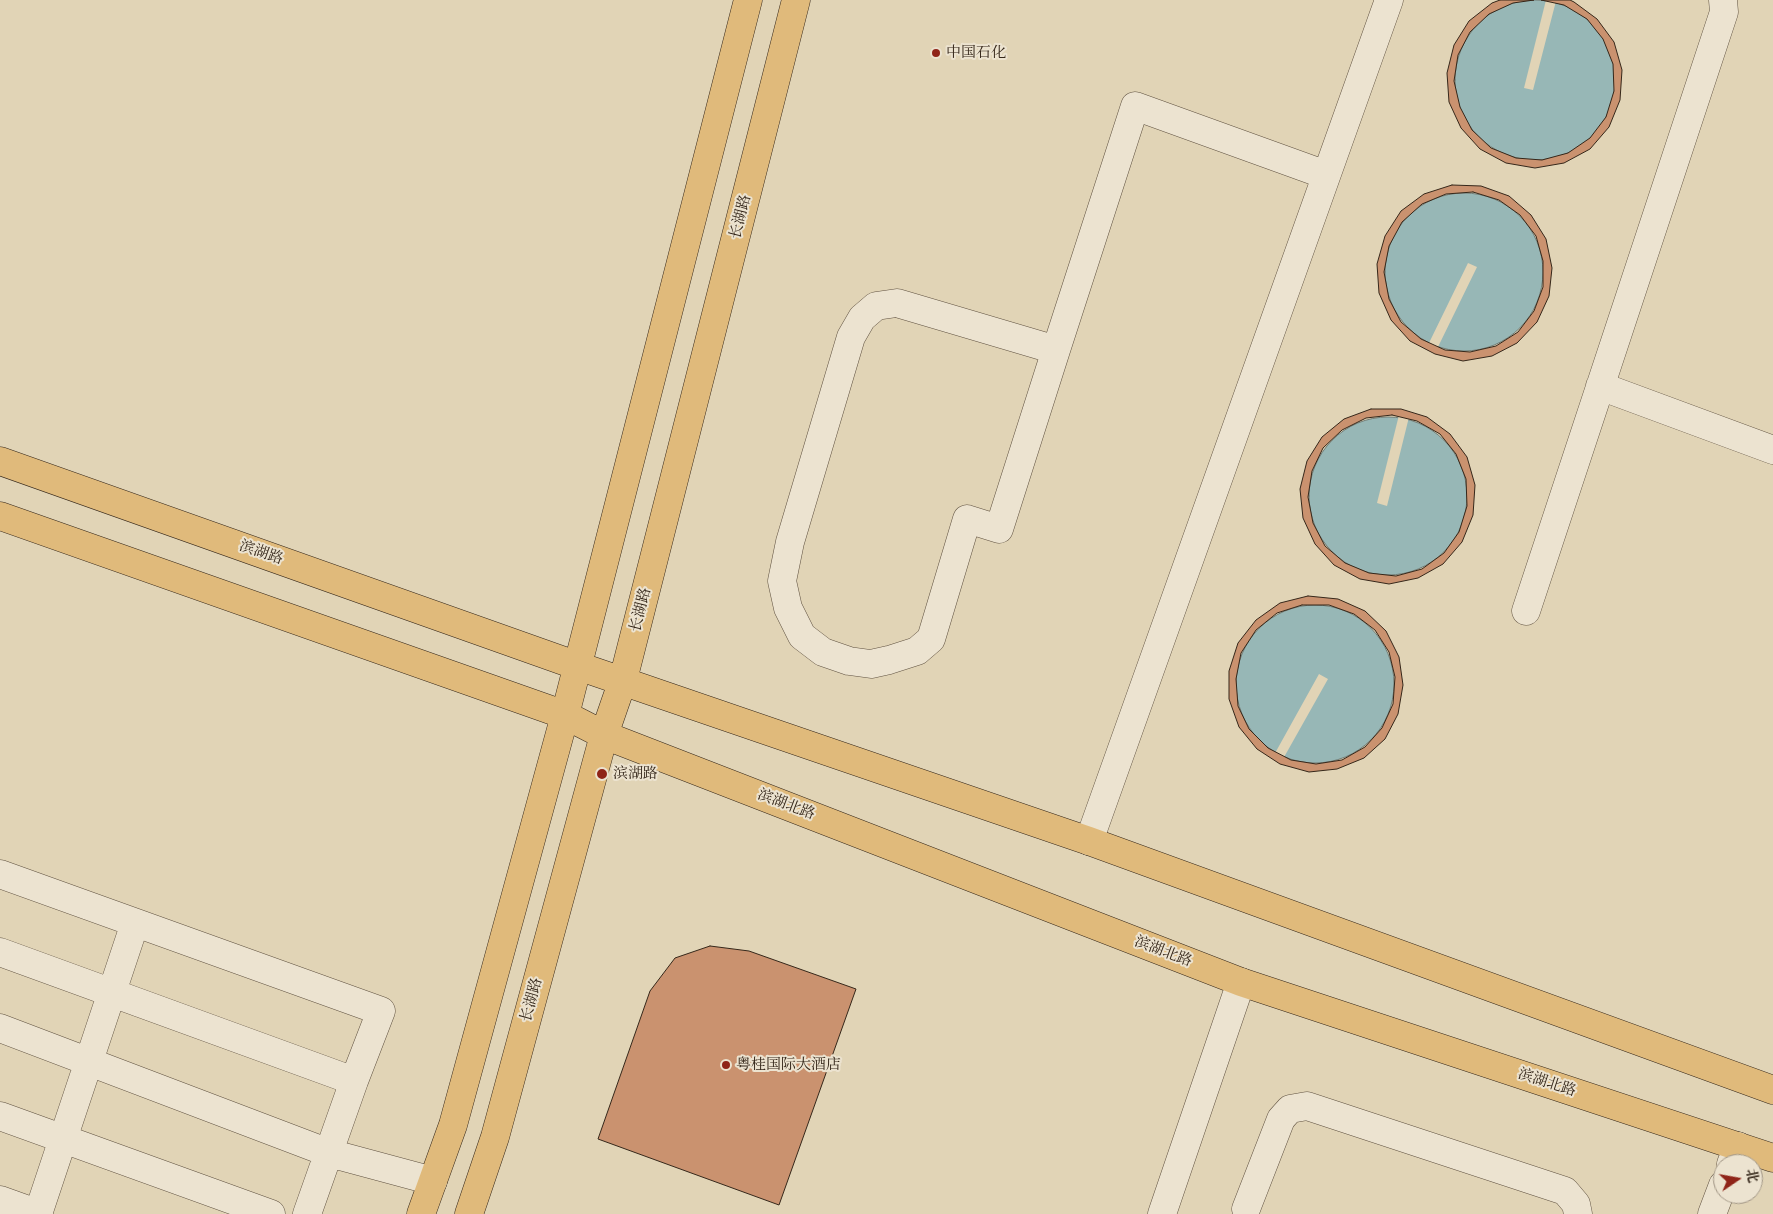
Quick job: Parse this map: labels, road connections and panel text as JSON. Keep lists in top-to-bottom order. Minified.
{"streets":{"main road":["长湖路","滨湖路","滨湖北路"]},"crossings":[["长湖路","滨湖北路"]],"places":["中国石化","滨湖路","粤桂国际大酒店"],"north":"right"}
